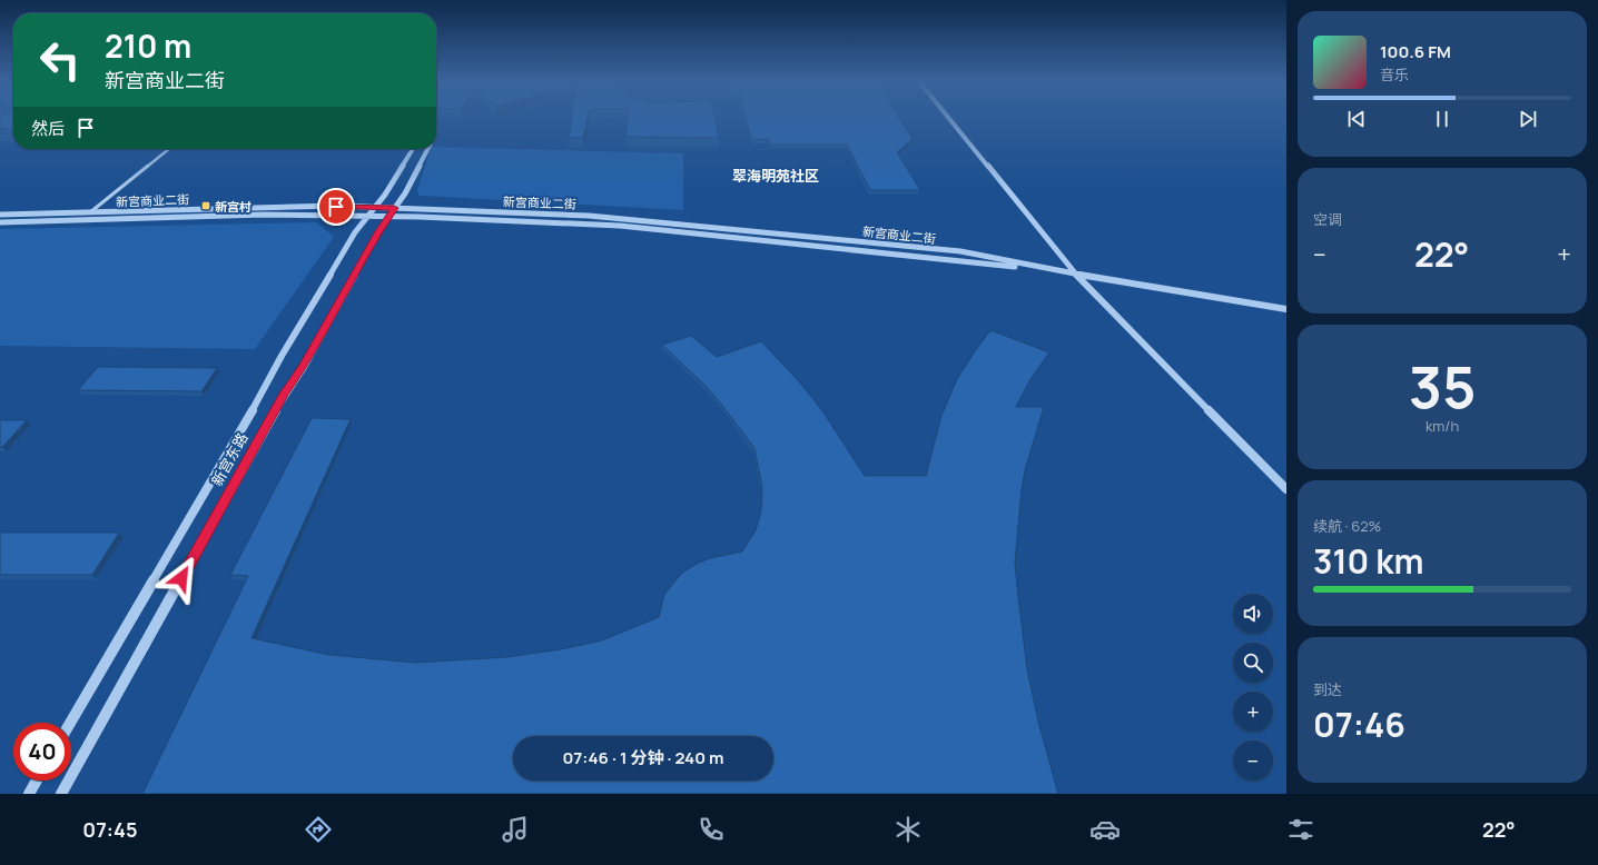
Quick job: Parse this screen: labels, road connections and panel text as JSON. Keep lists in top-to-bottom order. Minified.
{"streets":{"street":["新宫商业二街","新宫东路"]},"crossings":[["新宫商业二街","新宫东路"]],"districts":["翠海明苑社区"],"places":{"transit":["新宫村"]},"page":{"turn":["210 m","新宫商业二街"],"song":["100.6 FM","音乐"],"then":"然后","tile":["空调",["35","km/h"],["续航 · 62%","310 km"],["到达","07:46"]],"heat":["−","22°","+"],"map_buttons":["+","−"],"limit":"40","trip":"07:46 · 1 分钟 · 240 m","tabs":["07:45","22°"]}}
